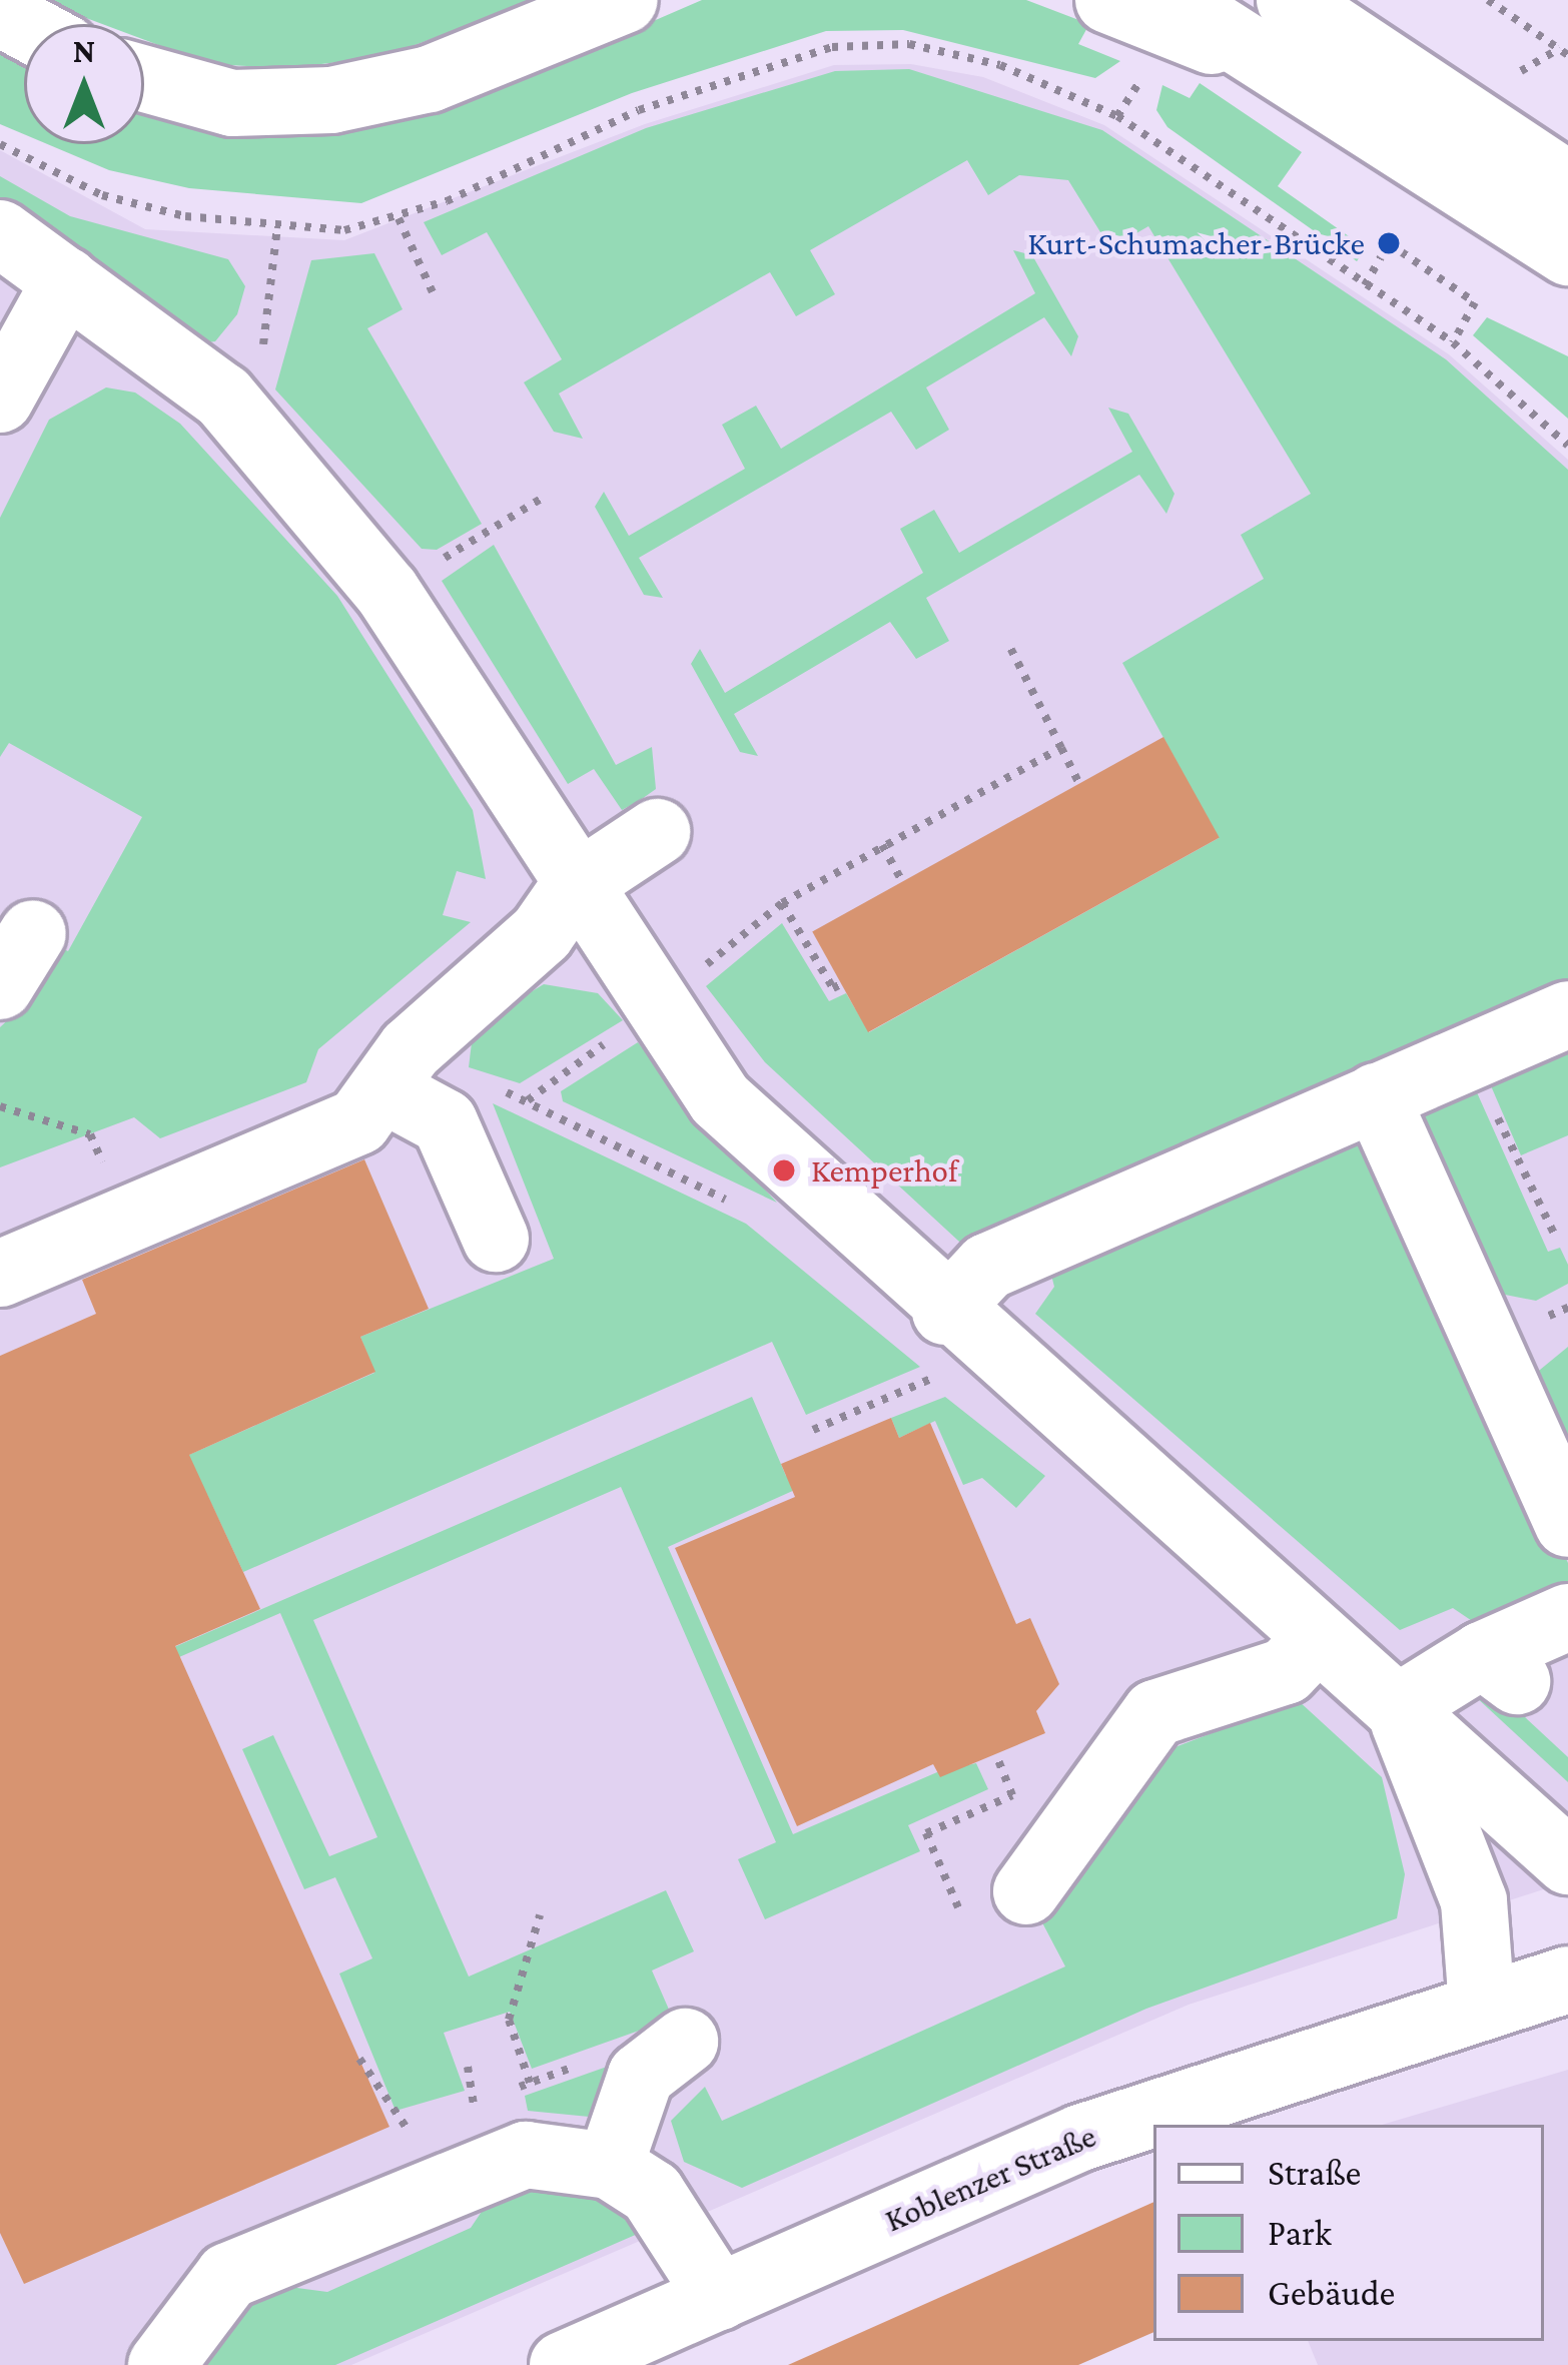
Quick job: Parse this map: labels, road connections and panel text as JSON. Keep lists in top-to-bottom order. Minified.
{"streets":{"main road":["Koblenzer Straße"]},"places":["Kurt-Schumacher-Brücke","Kemperhof"],"legend":["Straße","Park","Gebäude"],"north":"top"}
